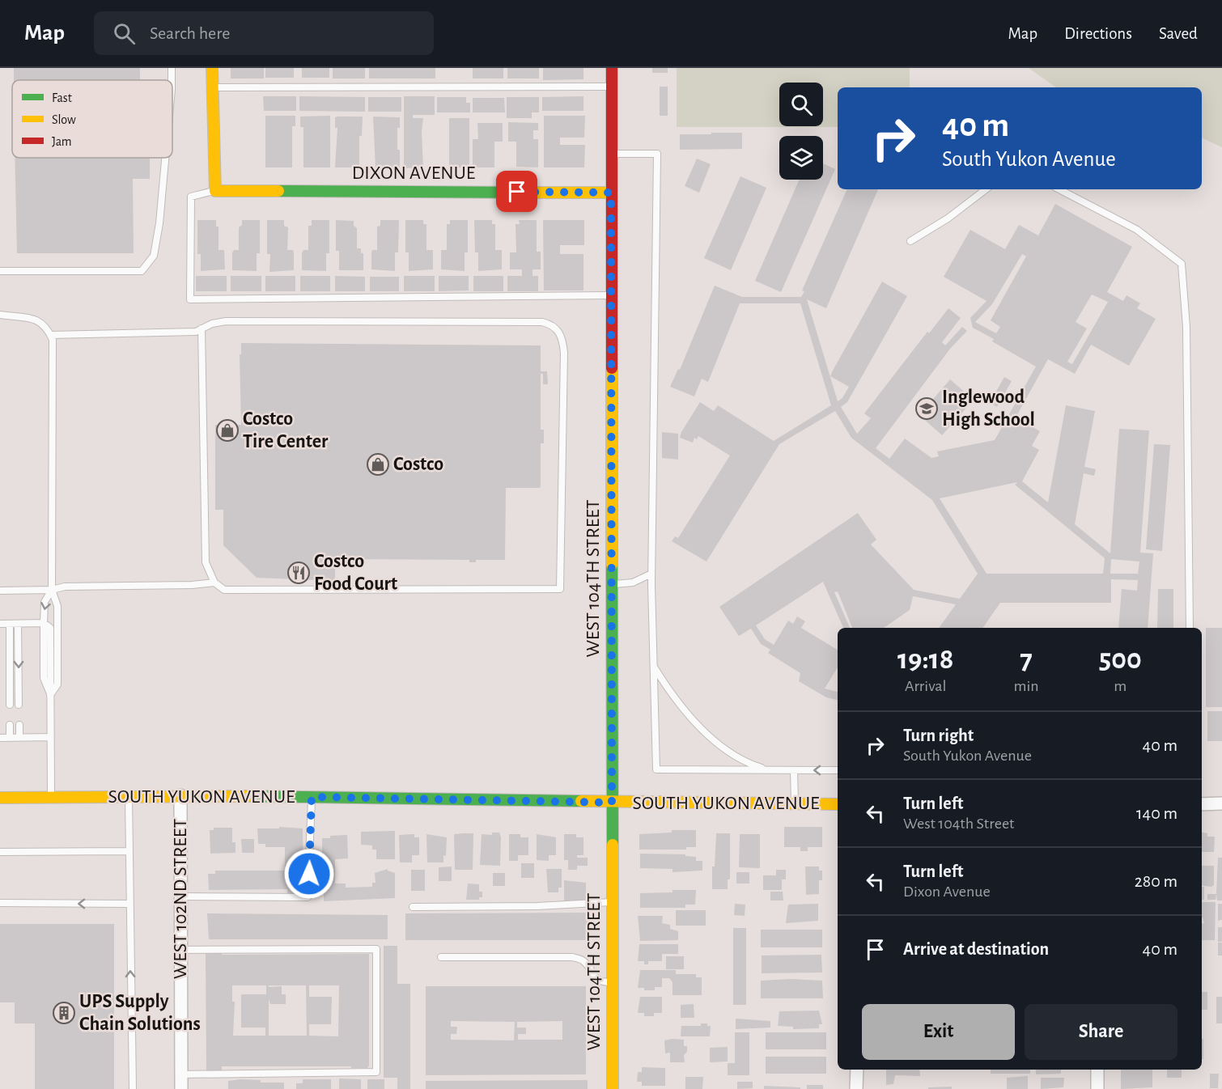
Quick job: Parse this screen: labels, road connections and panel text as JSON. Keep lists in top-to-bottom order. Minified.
{"streets":{"street":["DIXON AVENUE","WEST 104TH STREET","SOUTH YUKON AVENUE","WEST 102ND STREET"]},"crossings":[["DIXON AVENUE","WEST 104TH STREET"],["WEST 104TH STREET","SOUTH YUKON AVENUE"],["SOUTH YUKON AVENUE","WEST 102ND STREET"]],"places":{"school or university":["Inglewood High School"],"shop":["Costco Tire Center","Costco"],"restaurant":["Costco Food Court"],"building":["UPS Supply Chain Solutions"]},"legend":["Fast","Slow","Jam"],"page":{"header":"Map","search":"Search here","nav":["Map","Directions","Saved"],"turn":["40 m","South Yukon Avenue"],"eta":["19:18","Arrival","7","min","500","m"],"list":[{"name":"Turn right","note":"South Yukon Avenue","value":"40 m"},{"name":"Turn left","note":"West 104th Street","value":"140 m"},{"name":"Turn left","note":"Dixon Avenue","value":"280 m"},{"name":"Arrive at destination","value":"40 m"}],"buttons":["Exit","Share"]}}
